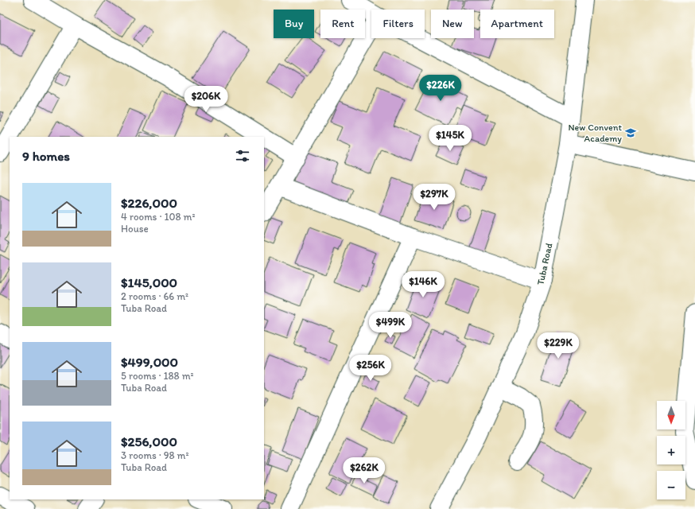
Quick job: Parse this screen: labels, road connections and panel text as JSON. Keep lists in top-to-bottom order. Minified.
{"streets":{"street":["Tuba Road"]},"places":{"school or university":["New Convent Academy"]},"north":"bottom","page":{"chip":["Buy","Rent","Filters","New","Apartment"],"price":["$226K","$206K","$145K","$297K","$146K","$499K","$229K","$256K","$262K"],"heading":"9 homes","list":[{"name":"$226,000","note":"4 rooms · 108 m² · House"},{"name":"$145,000","note":"2 rooms · 66 m² · Tuba Road"},{"name":"$499,000","note":"5 rooms · 188 m² · Tuba Road"},{"name":"$256,000","note":"3 rooms · 98 m² · Tuba Road"}],"map_buttons":["+","−"]}}
